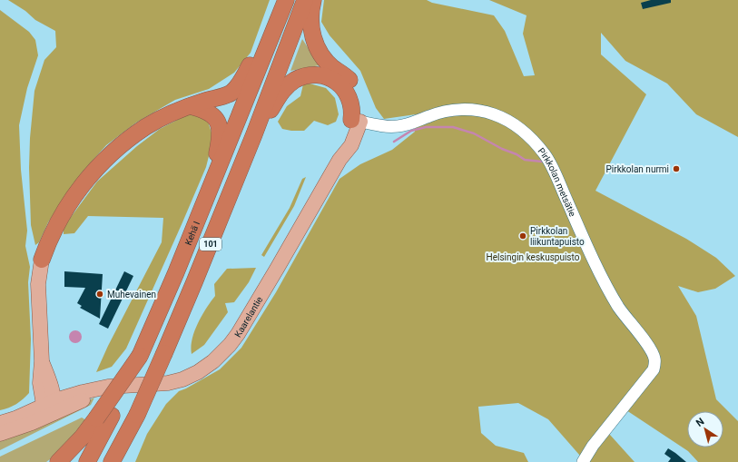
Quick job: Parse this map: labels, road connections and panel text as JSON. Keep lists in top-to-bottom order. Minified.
{"streets":{"highway":["Kehä I","101"],"main road":["Kaarelantie"],"street":["Pirkkolan metsätie"]},"crossings":[["Pirkkolan metsätie","Kaarelantie"]],"parks":["Helsingin keskuspuisto"],"places":["Pirkkolan nurmi","Pirkkolan liikuntapuisto","Muhevainen"],"north":"top left"}
